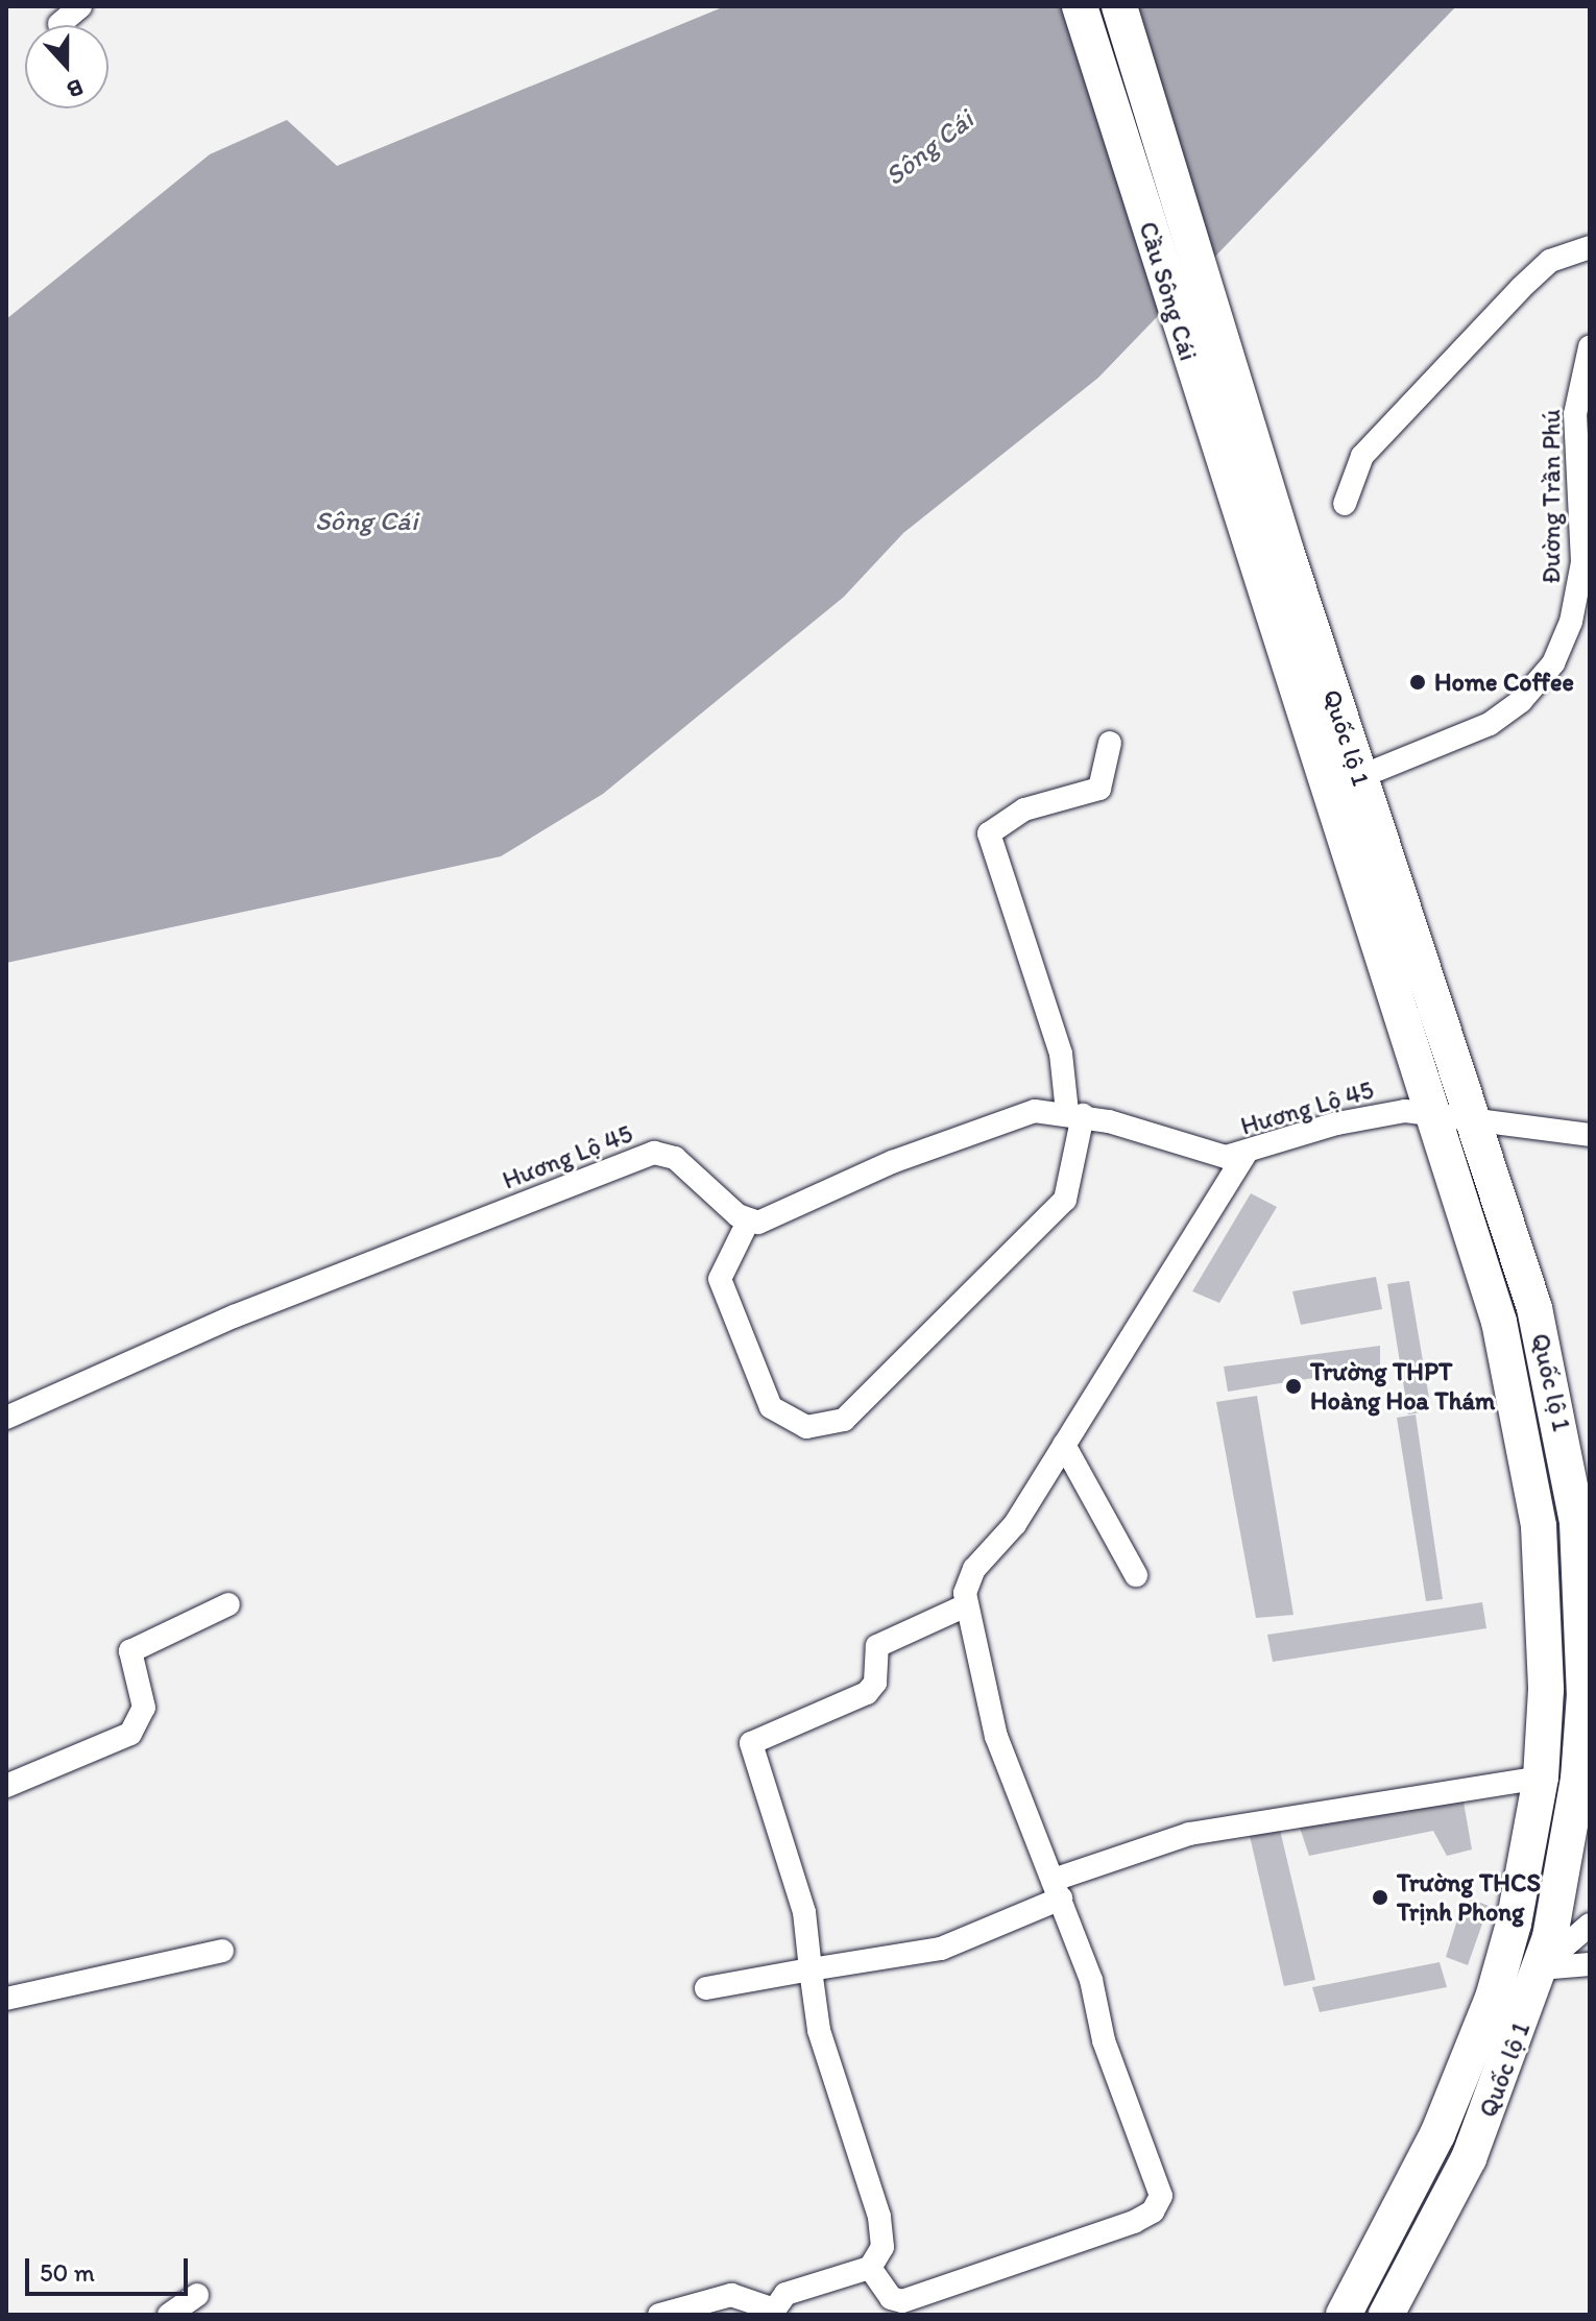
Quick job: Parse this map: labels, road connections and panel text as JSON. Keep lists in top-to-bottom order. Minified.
{"streets":{"highway":["Cầu Sông Cái","Quốc lộ 1"],"street":["Đường Trần Phú","Hương Lộ 45"]},"crossings":[["Cầu Sông Cái","Quốc lộ 1"],["Đường Trần Phú","Quốc lộ 1"],["Quốc lộ 1","Hương Lộ 45"]],"water":["Sông Cái"],"places":["Home Coffee","Trường THPT Hoàng Hoa Thám","Trường THCS Trịnh Phong"],"scale_bar":"50 m","north":"bottom"}
